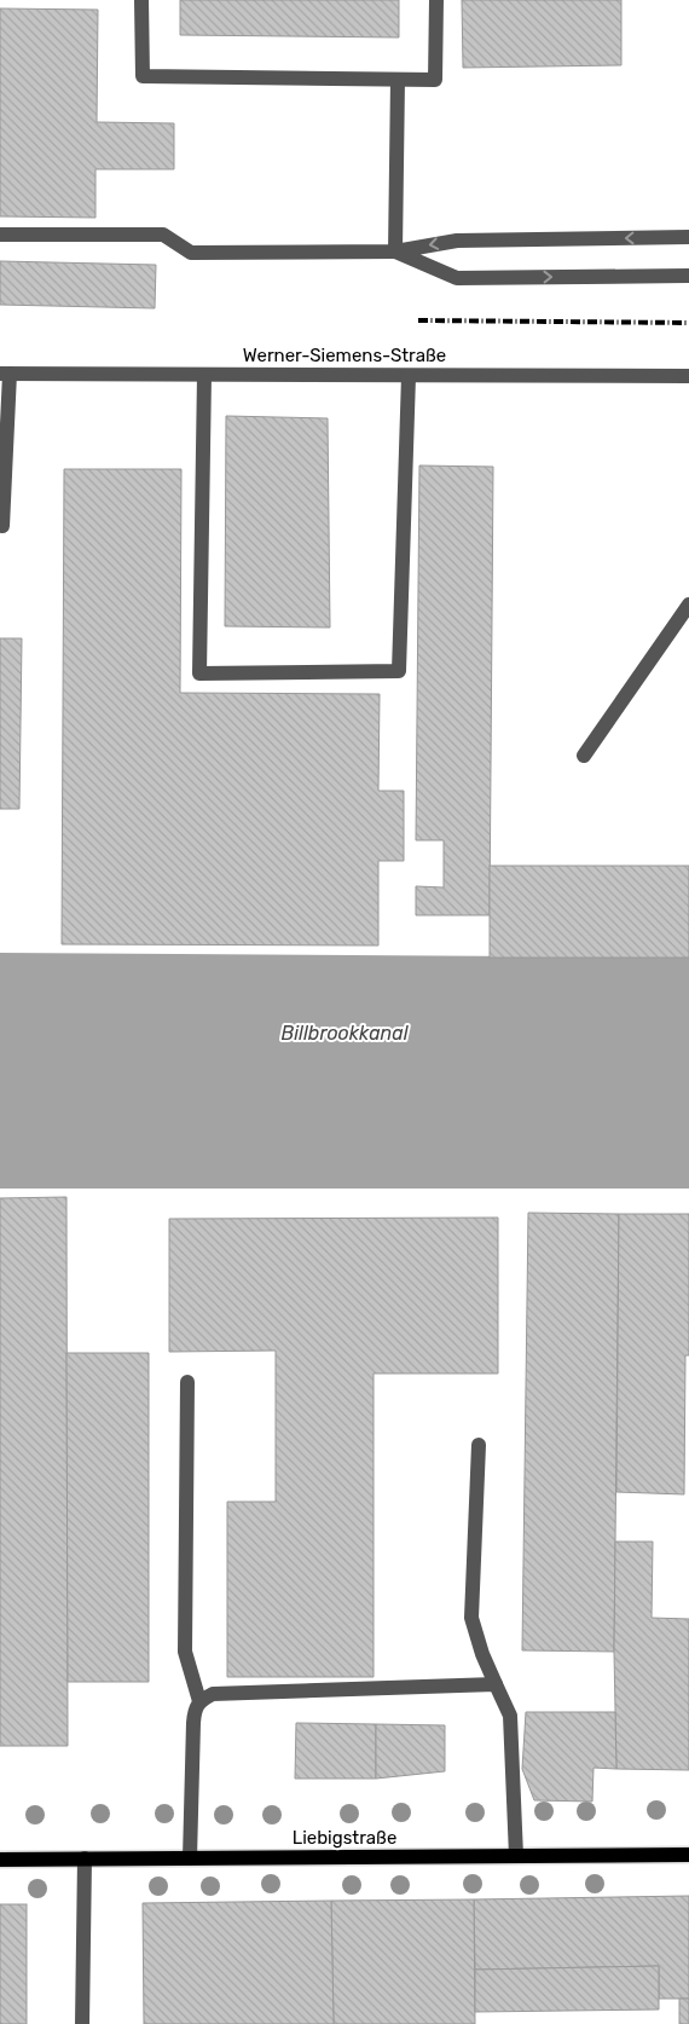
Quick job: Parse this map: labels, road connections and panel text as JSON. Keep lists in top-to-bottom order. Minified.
{"streets":{"main road":["Liebigstraße"],"street":["Werner-Siemens-Straße"]},"water":["Billbrookkanal"]}
